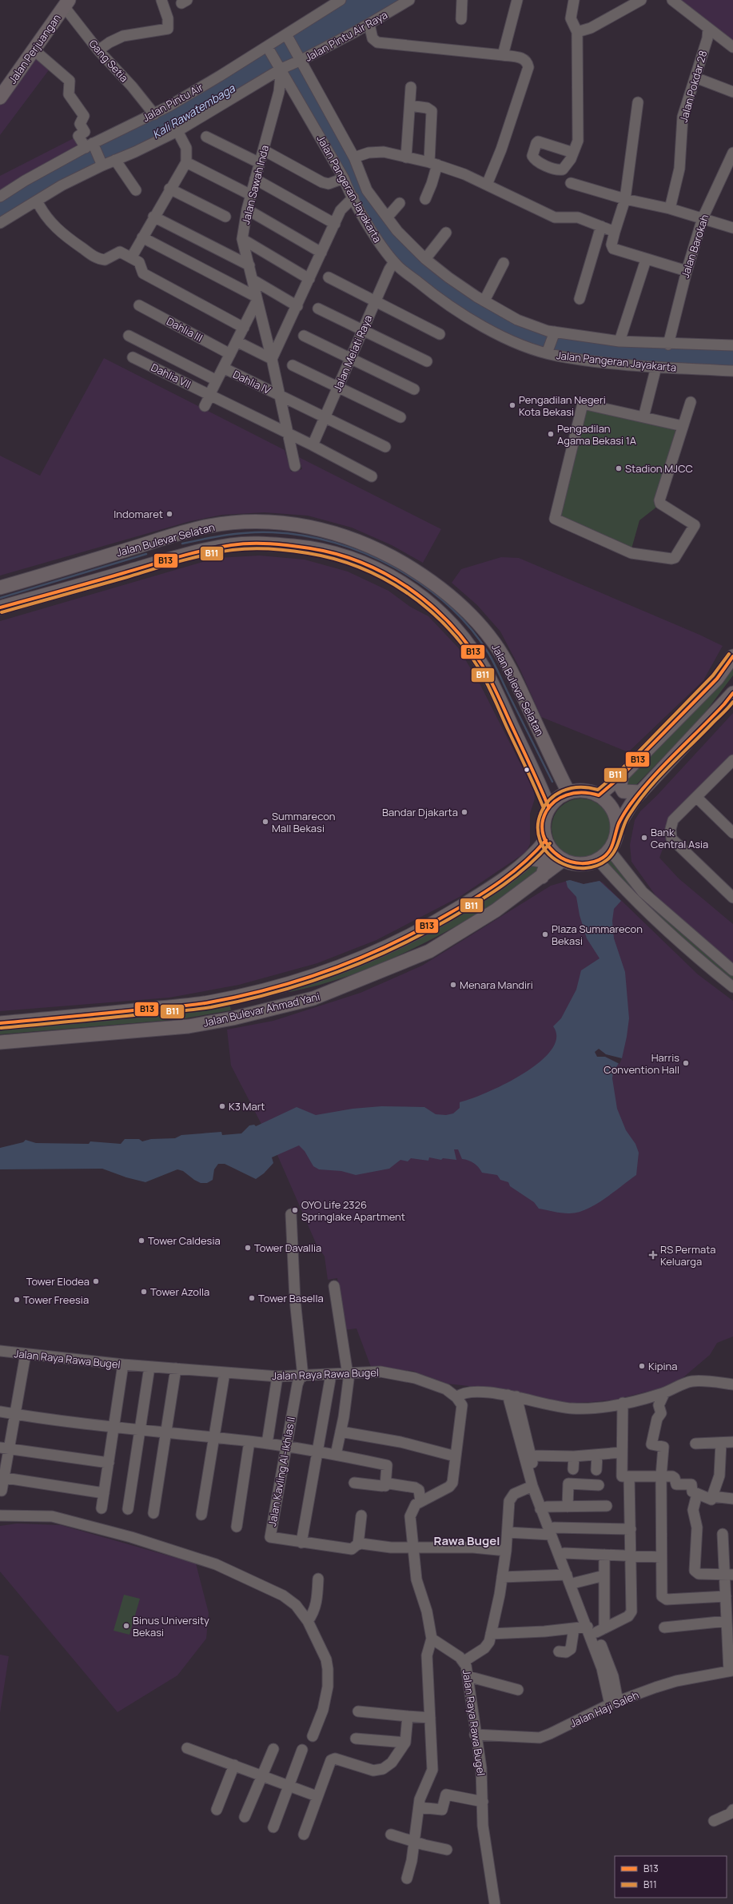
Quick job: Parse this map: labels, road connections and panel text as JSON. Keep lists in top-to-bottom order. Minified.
{"streets":{"main road":["Jalan Perjuangan","Jalan Bulevar Selatan","Jalan Bulevar Ahmad Yani"],"street":["Jalan Pintu Air Raya","Gang Setia","Jalan Pokdar 28","Jalan Pintu Air","Jalan Sawah Inda","Jalan Pangeran Jayakarta","Jalan Barokah","Dahlia III","Jalan Melati Raya","Dahlia VII","Dahlia lV","Jalan Raya Rawa Bugel","Jalan Kavling Al-Ikhlas II","Jalan Haji Saleh"]},"crossings":[["Jalan Pintu Air Raya","Jalan Sawah Inda"],["Jalan Pintu Air Raya","Jalan Pangeran Jayakarta"],["Jalan Perjuangan","Gang Setia"],["Gang Setia","Jalan Pintu Air"],["Jalan Pintu Air","Jalan Pangeran Jayakarta"],["Jalan Sawah Inda","Jalan Pangeran Jayakarta"],["Jalan Sawah Inda","Dahlia VII"],["Jalan Sawah Inda","Dahlia lV"],["Jalan Pangeran Jayakarta","Jalan Melati Raya"],["Jalan Melati Raya","Dahlia VII"],["Jalan Melati Raya","Dahlia lV"],["Jalan Bulevar Selatan","Jalan Bulevar Ahmad Yani"],["Jalan Raya Rawa Bugel","Jalan Kavling Al-Ikhlas II"],["Jalan Raya Rawa Bugel","Jalan Haji Saleh"]],"districts":["Rawa Bugel"],"water":["Kali Rawatembaga"],"places":{"other":["Pengadilan Negeri Kota Bekasi","Pengadilan Agama Bekasi 1A","Stadion MJCC","Indomaret","Bandar Djakarta","Summarecon Mall Bekasi","Bank Central Asia","Plaza Summarecon Bekasi","Menara Mandiri","Harris Convention Hall","K3 Mart","OYO Life 2326 Springlake Apartment","Tower Caldesia","Tower Davallia","Tower Elodea","Tower Azolla","Tower Basella","Tower Freesia","Kipina","Binus University Bekasi"],"health":["RS Permata Keluarga"]},"lines":["transit line B13","transit line B11"],"legend":["B13","B11"]}
